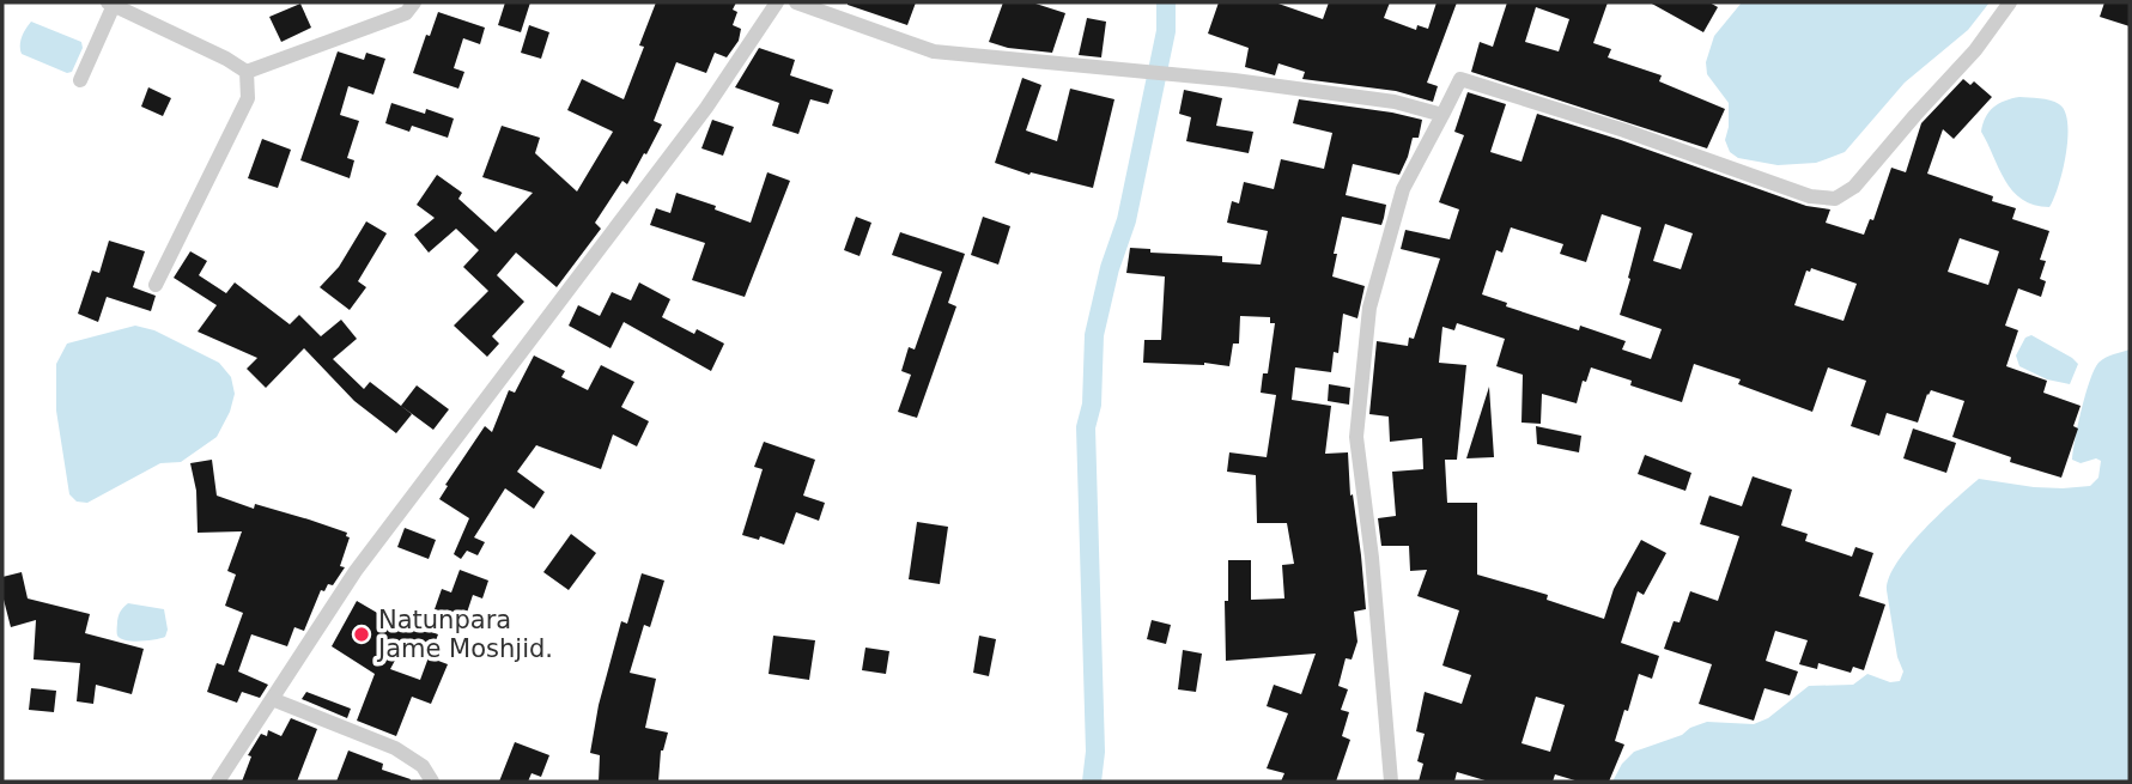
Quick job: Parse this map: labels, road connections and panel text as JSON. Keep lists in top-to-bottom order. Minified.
{"places":["Natunpara Jame Moshjid."]}
